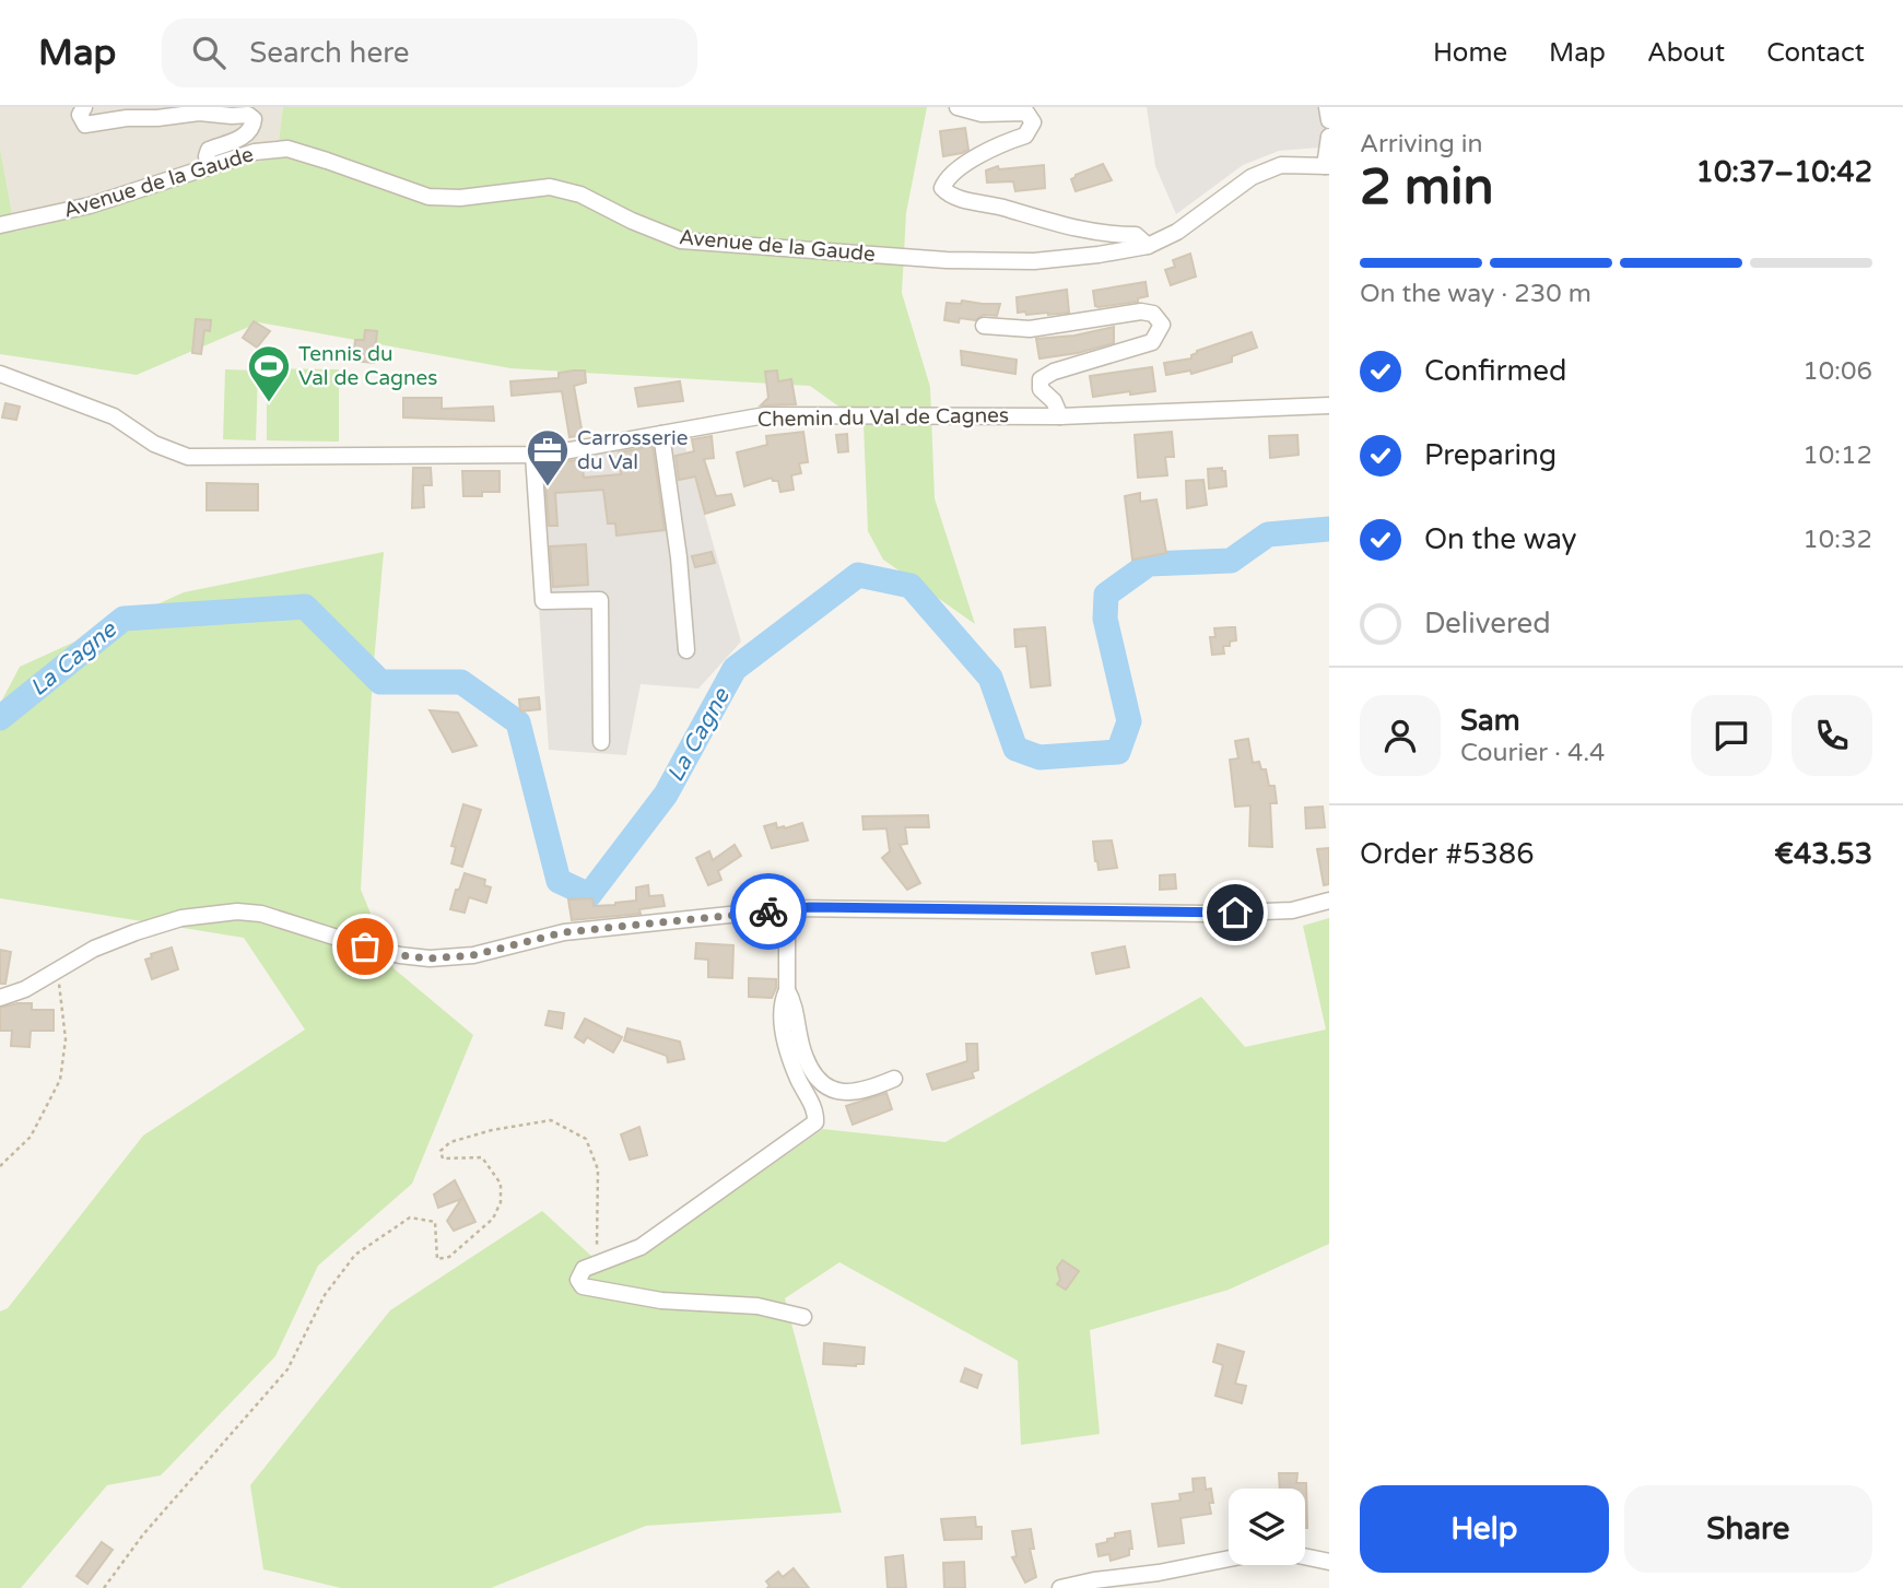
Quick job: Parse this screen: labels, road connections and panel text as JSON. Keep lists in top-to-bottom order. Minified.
{"streets":{"street":["Avenue de la Gaude","Chemin du Val de Cagnes"]},"water":["La Cagne"],"places":{"sports":["Tennis du Val de Cagnes"],"office":["Carrosserie du Val"]},"page":{"header":"Map","search":"Search here","nav":["Home","Map","About","Contact"],"heading":["2 min","Arriving in","10:37–10:42"],"panel":["Sam","Courier · 4.4","Order #5386","€43.53"],"bar":"On the way · 230 m","list":[["Confirmed","10:06"],["Preparing","10:12"],["On the way","10:32"],"Delivered"],"buttons":["Help","Share"]}}
